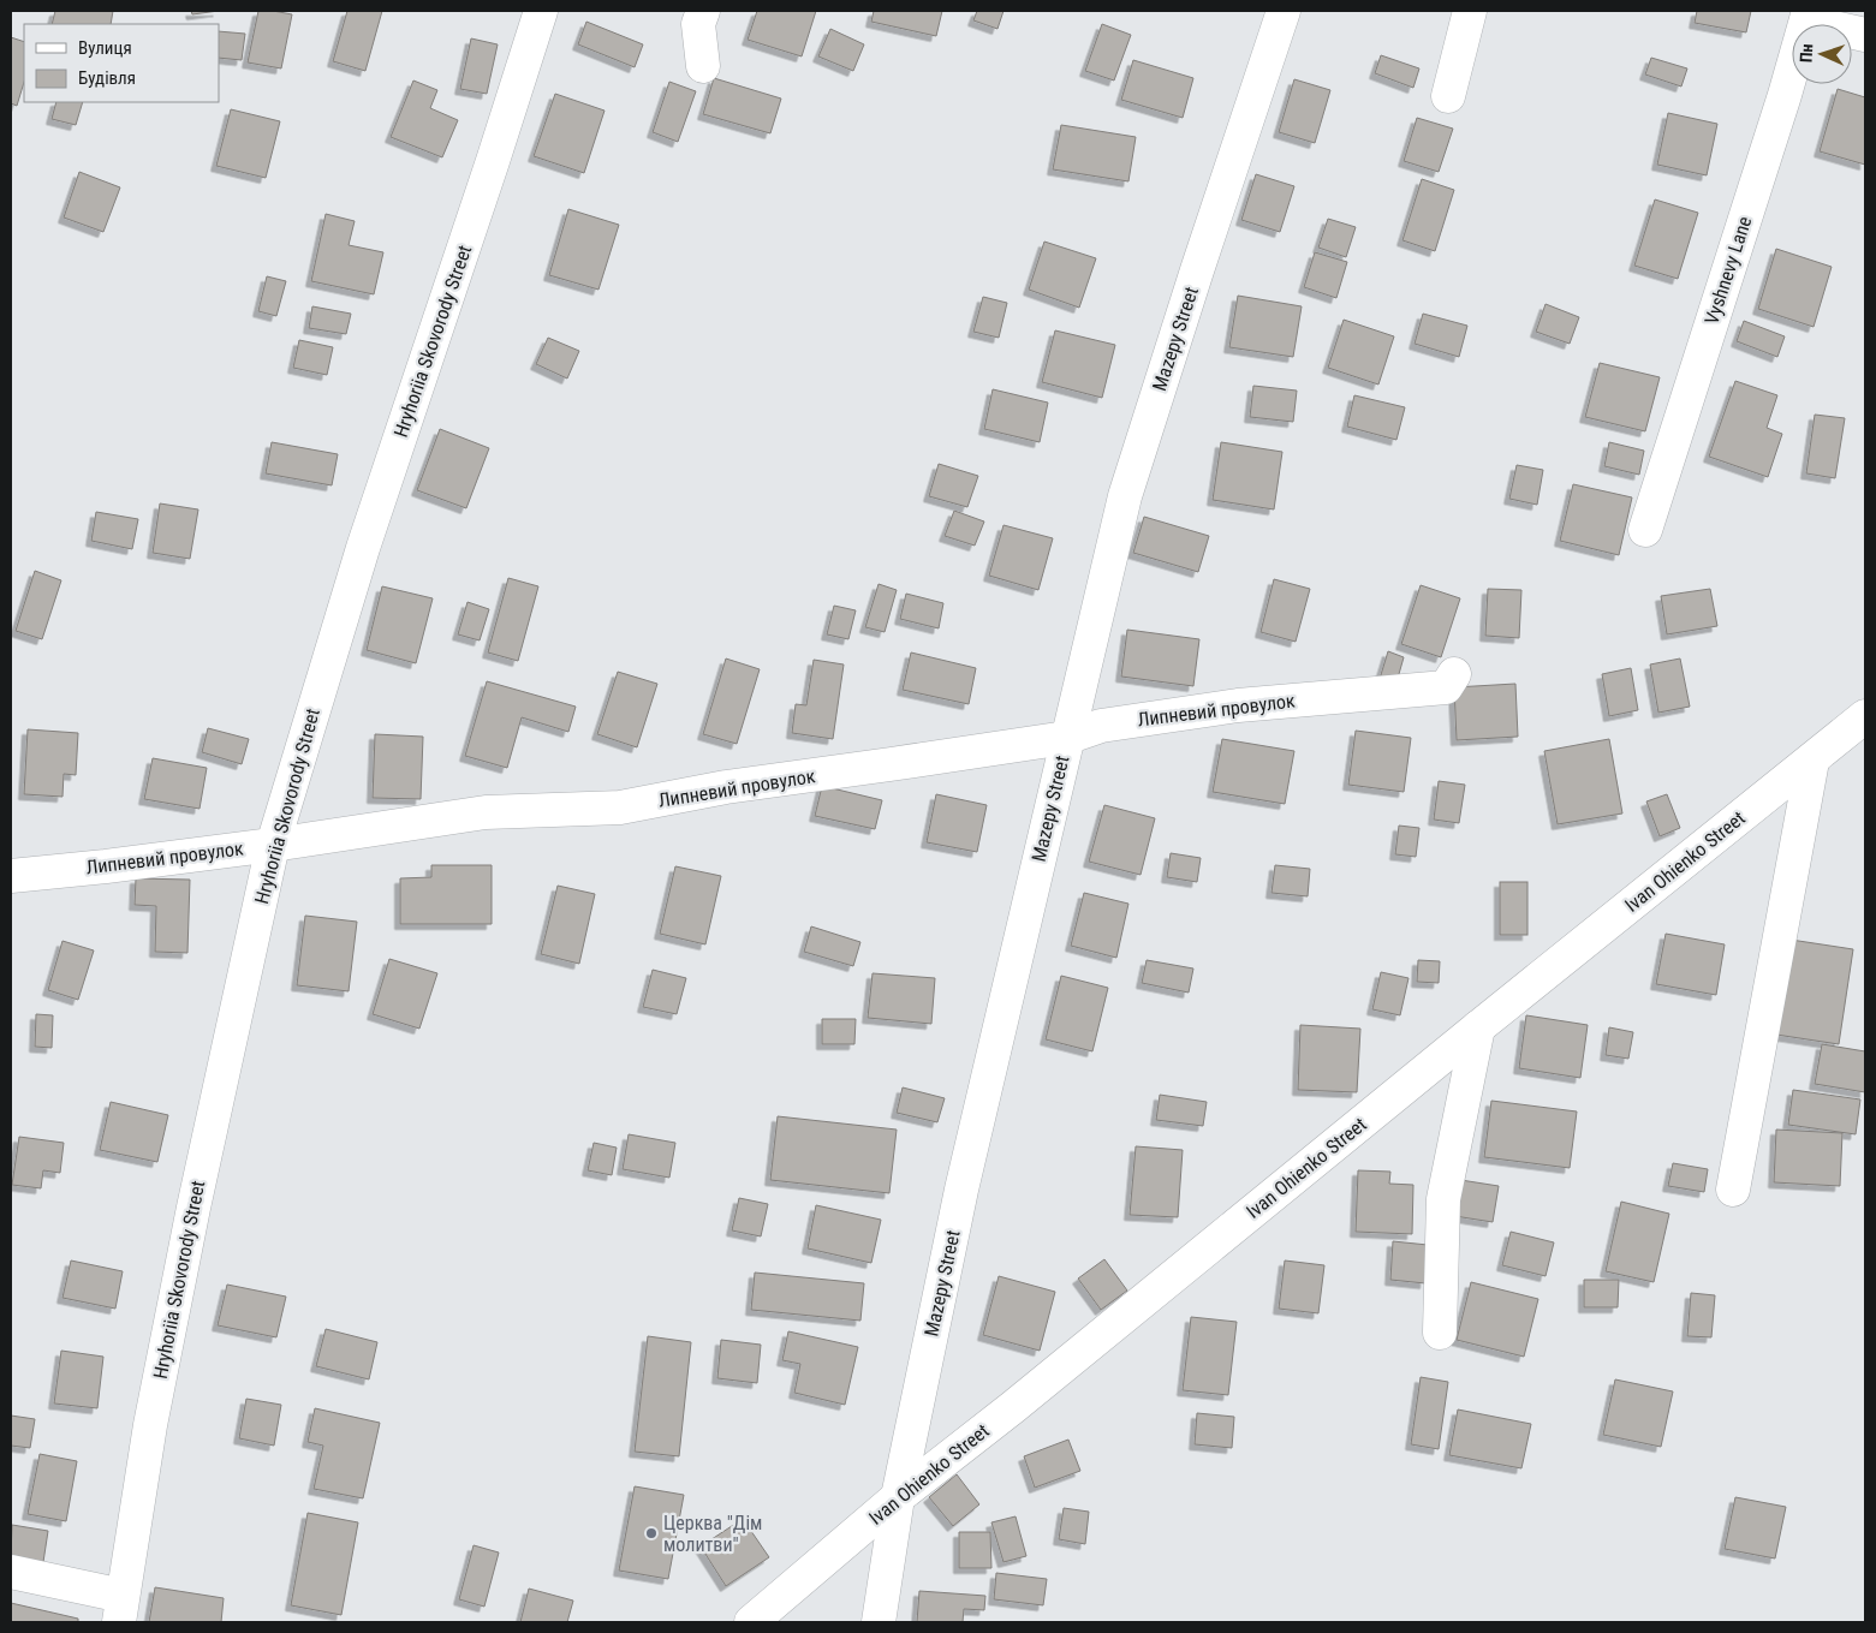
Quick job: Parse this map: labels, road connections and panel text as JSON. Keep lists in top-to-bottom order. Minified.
{"streets":{"street":["Vyshnevy Lane","Mazepy Street","Hryhoriia Skovorody Street","Липневий провулок","Ivan Ohienko Street"]},"crossings":[["Mazepy Street","Липневий провулок"],["Mazepy Street","Ivan Ohienko Street"],["Hryhoriia Skovorody Street","Липневий провулок"]],"places":["Церква \"Дім молитви\""],"legend":["Вулиця","Будівля"],"north":"left"}
